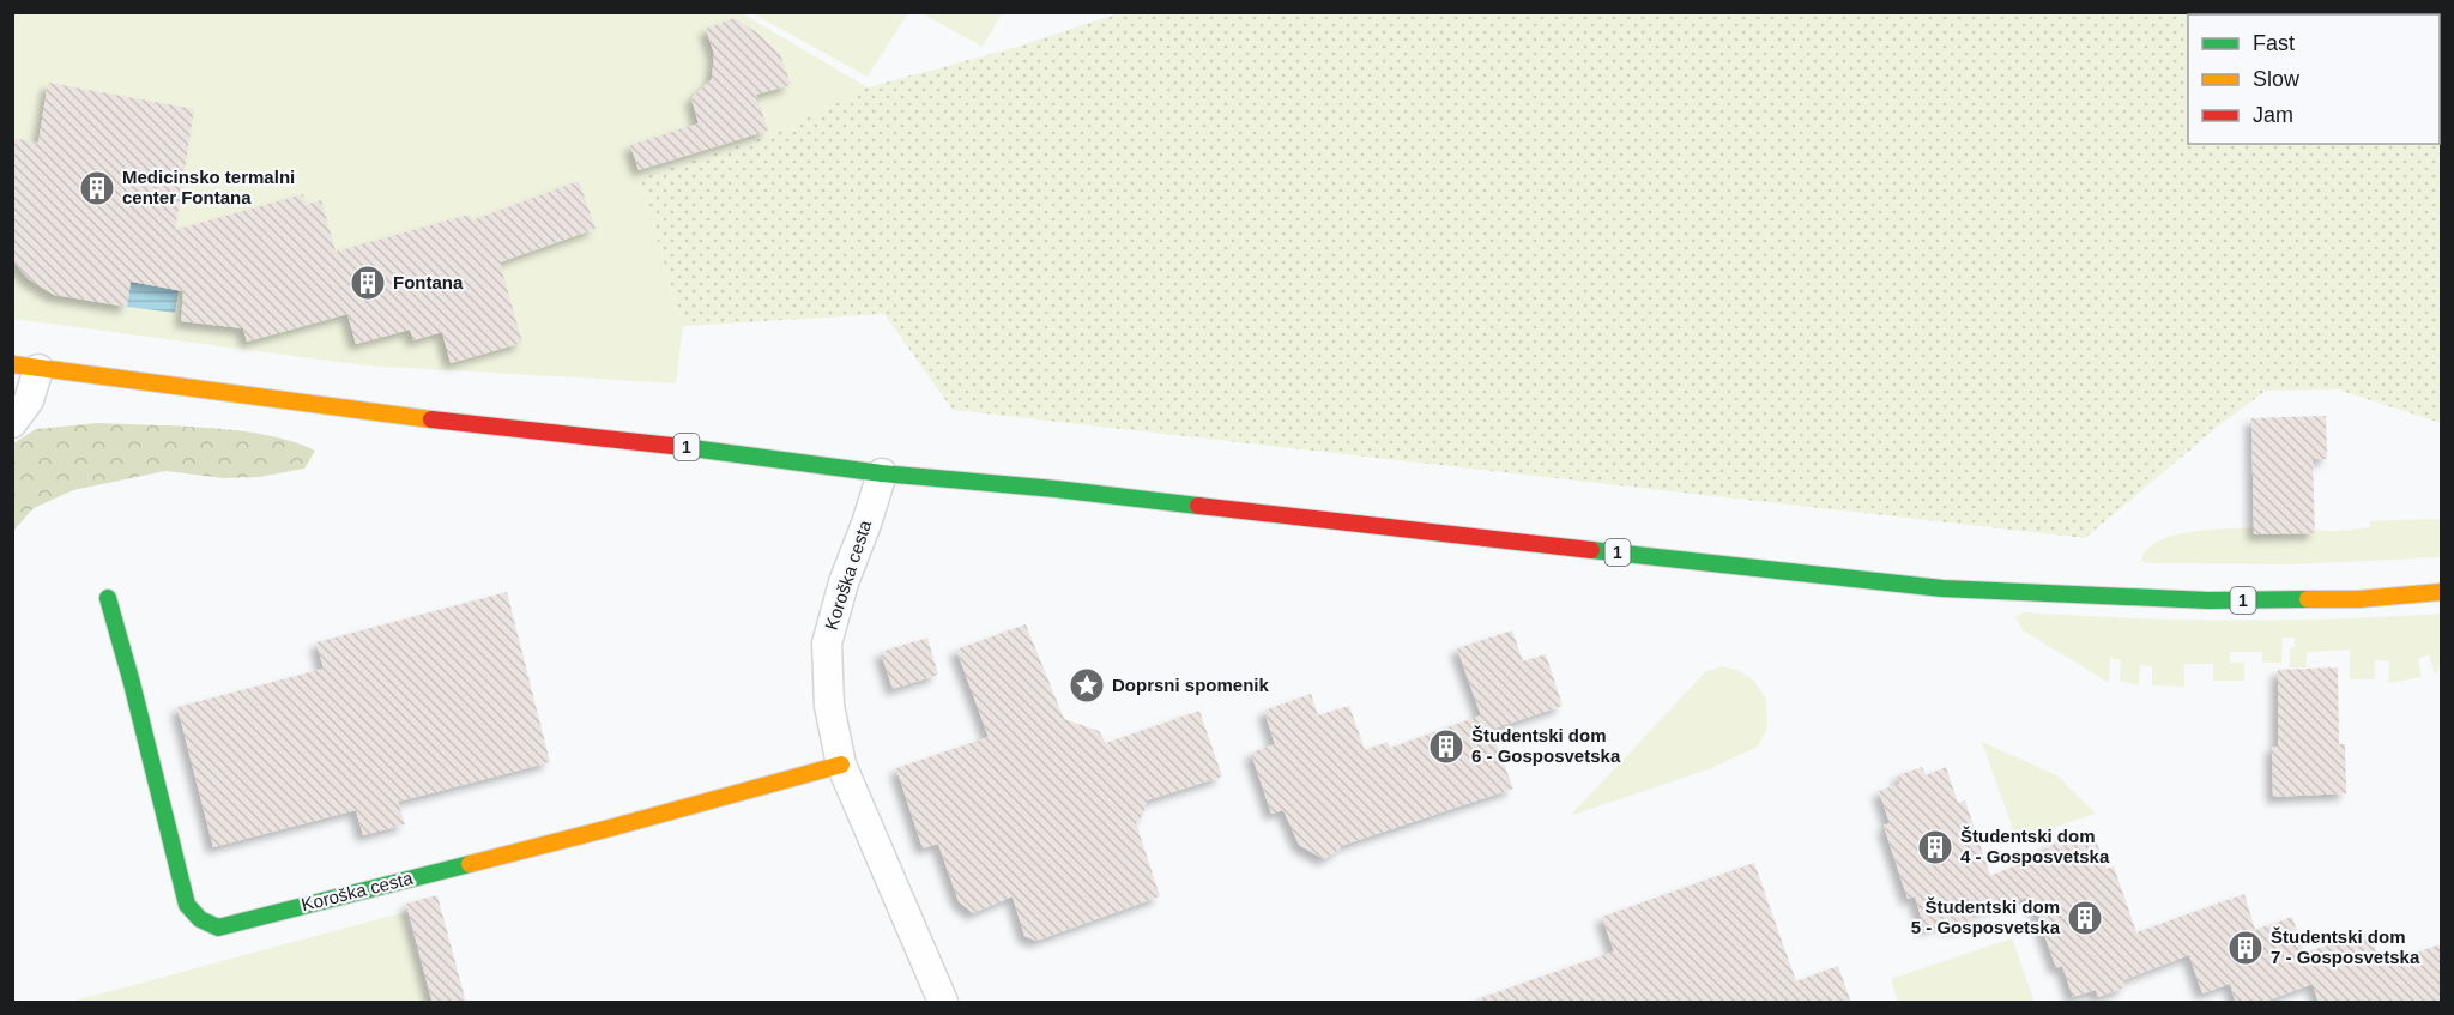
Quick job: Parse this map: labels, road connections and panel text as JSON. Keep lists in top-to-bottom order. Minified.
{"streets":{"main road":["1","Koroška cesta"]},"crossings":[["1","Koroška cesta"]],"places":{"building":["Medicinsko termalni center Fontana","Fontana","Študentski dom 6 - Gosposvetska","Študentski dom 4 - Gosposvetska","Študentski dom 5 - Gosposvetska","Študentski dom 7 - Gosposvetska"],"place":["Doprsni spomenik"]},"legend":["Fast","Slow","Jam"]}
